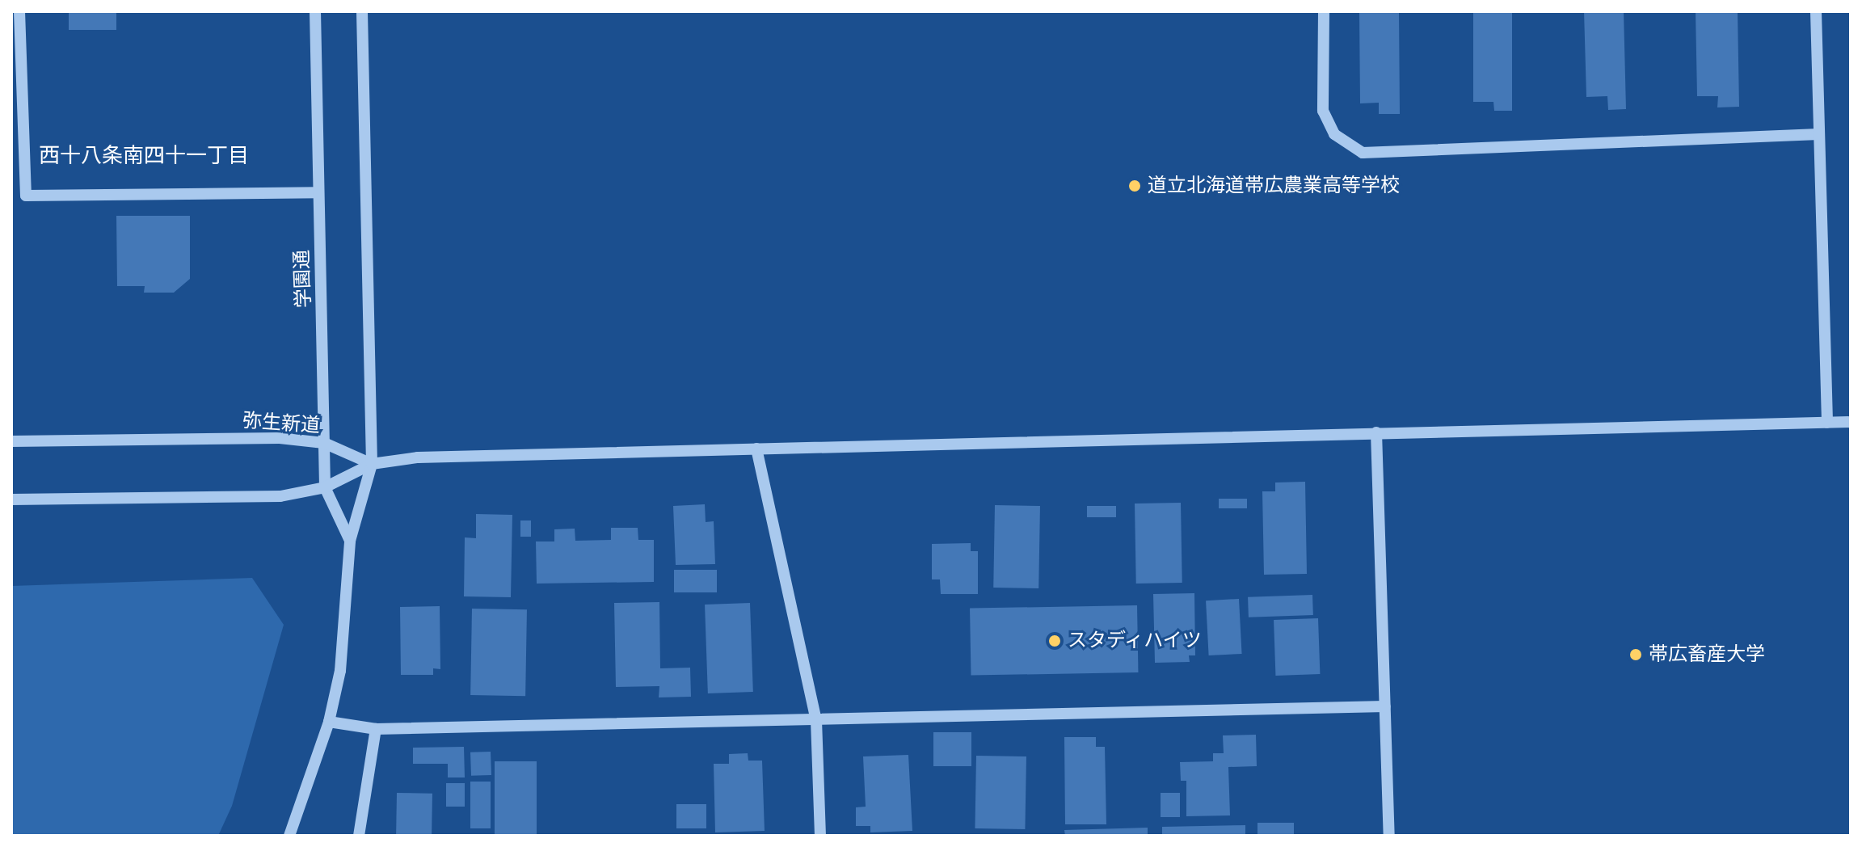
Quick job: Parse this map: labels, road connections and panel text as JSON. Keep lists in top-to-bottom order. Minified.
{"streets":{"street":["学園通","弥生新道"]},"crossings":[["学園通","弥生新道"]],"districts":["西十八条南四十一丁目"],"places":["道立北海道帯広農業高等学校","スタディハイツ","帯広畜産大学"]}
